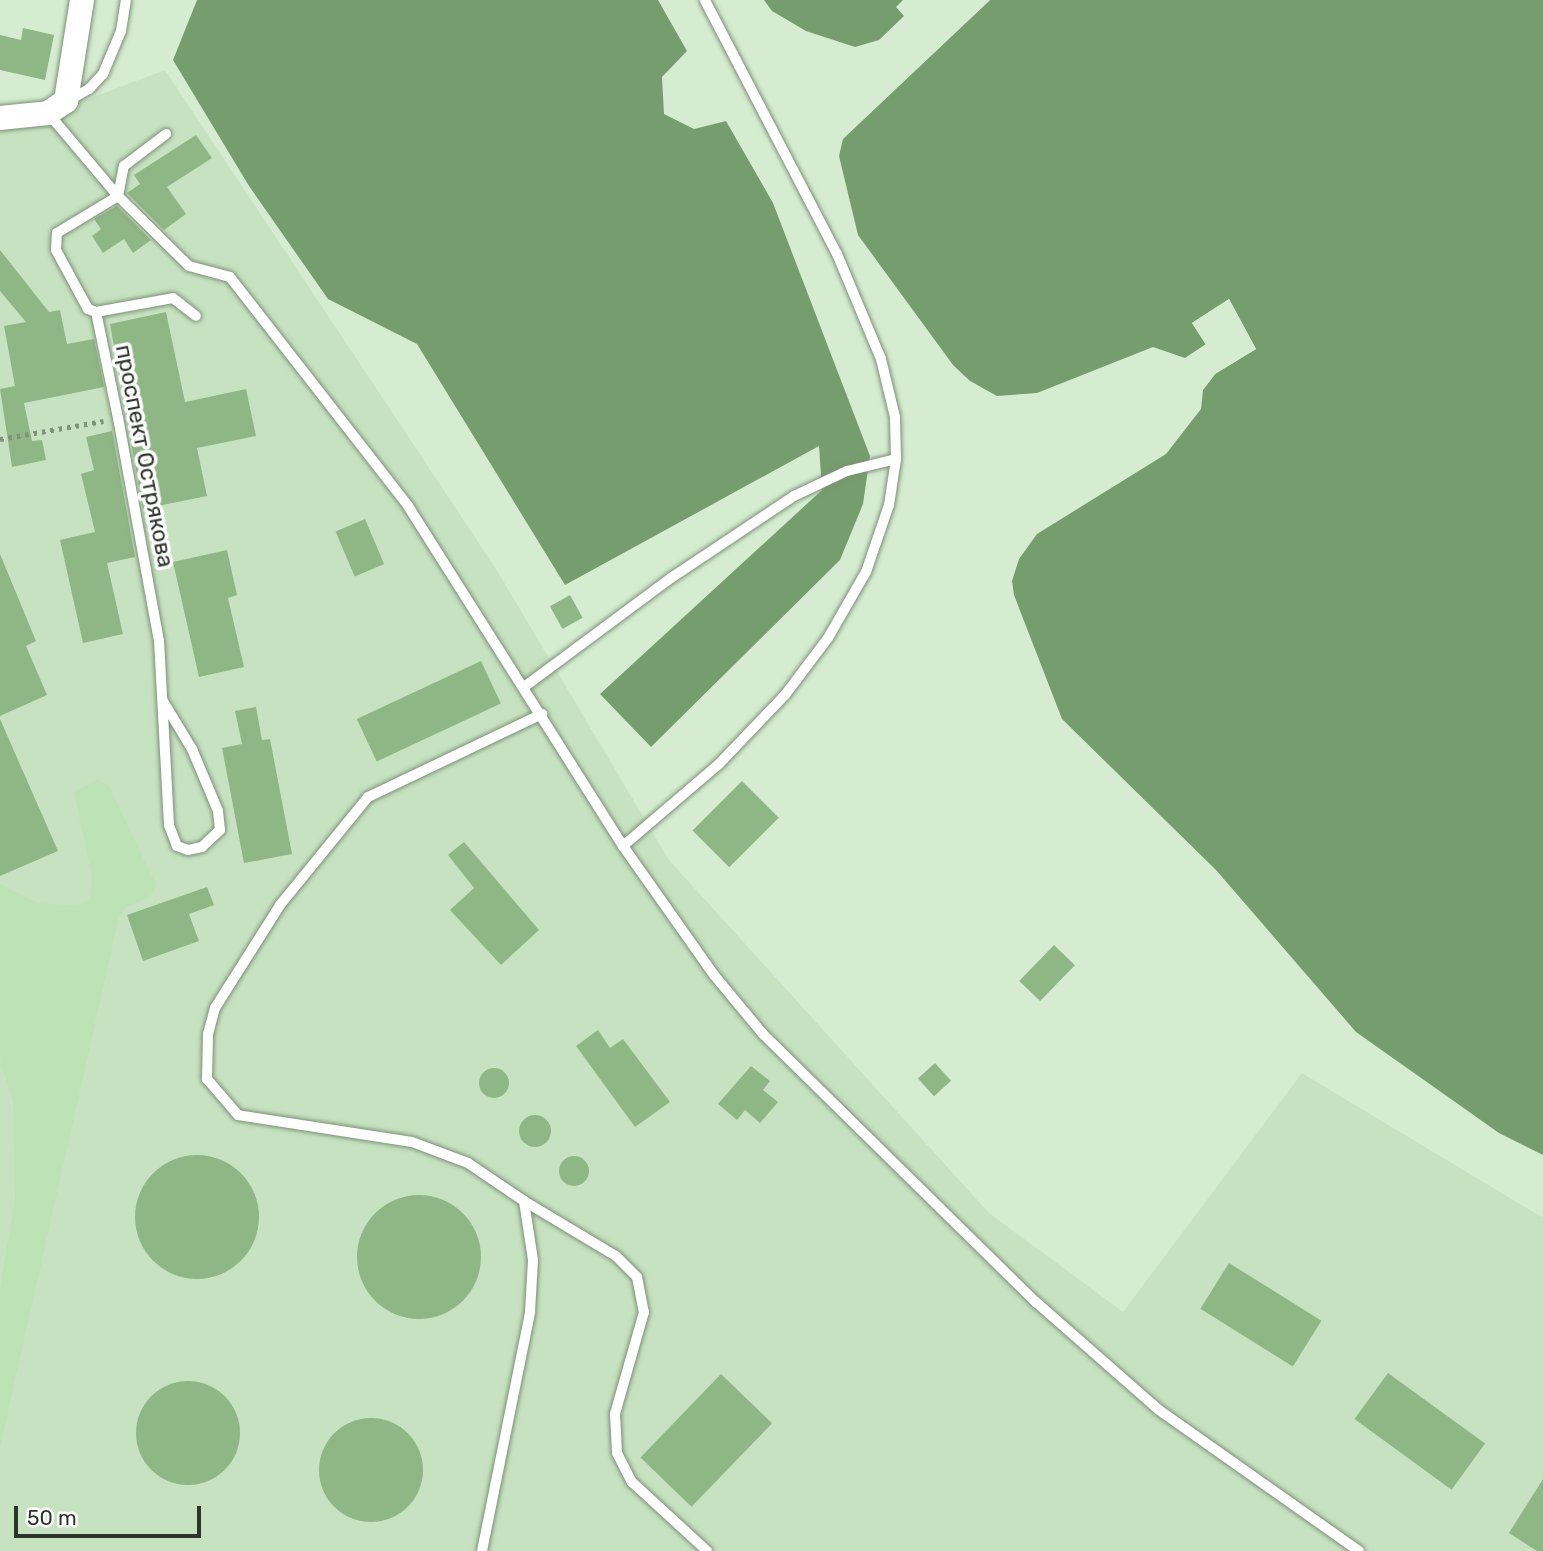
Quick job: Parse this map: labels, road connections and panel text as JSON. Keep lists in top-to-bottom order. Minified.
{"streets":{"lane":["проспект Острякова"]},"scale_bar":"50 m"}
